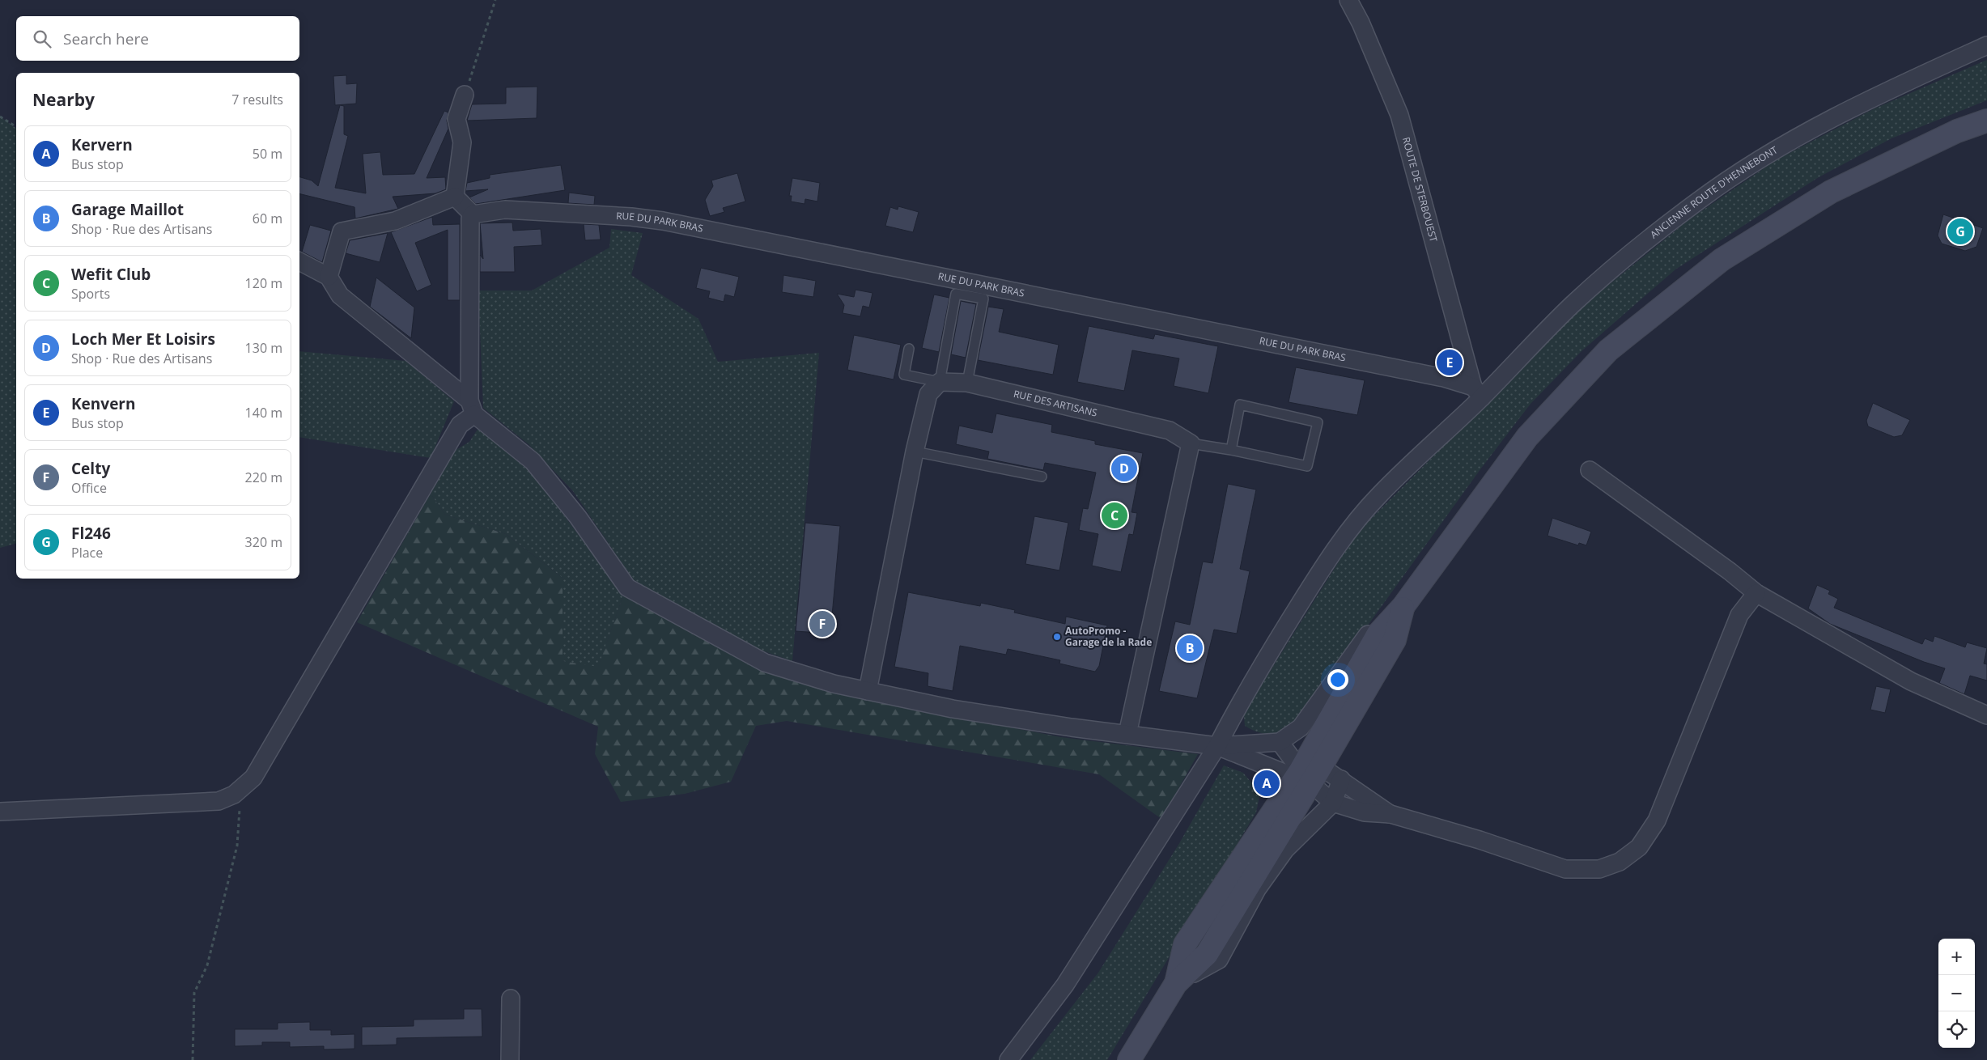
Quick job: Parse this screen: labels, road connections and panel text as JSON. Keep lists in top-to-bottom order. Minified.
{"streets":{"street":["ROUTE DE STERBOUEST","ANCIENNE ROUTE D'HENNEBONT","RUE DU PARK BRAS","RUE DES ARTISANS"]},"crossings":[["ROUTE DE STERBOUEST","ANCIENNE ROUTE D'HENNEBONT"],["ROUTE DE STERBOUEST","RUE DU PARK BRAS"],["ANCIENNE ROUTE D'HENNEBONT","RUE DU PARK BRAS"]],"places":["AutoPromo - Garage de la Rade"],"page":{"search":"Search here","heading":["Nearby","7 results"],"list":[{"mark":"A","name":"Kervern","note":"Bus stop","value":"50 m"},{"mark":"B","name":"Garage Maillot","note":"Shop · Rue des Artisans","value":"60 m"},{"mark":"C","name":"Wefit Club","note":"Sports","value":"120 m"},{"mark":"D","name":"Loch Mer Et Loisirs","note":"Shop · Rue des Artisans","value":"130 m"},{"mark":"E","name":"Kenvern","note":"Bus stop","value":"140 m"},{"mark":"F","name":"Celty","note":"Office","value":"220 m"},{"mark":"G","name":"Fl246","note":"Place","value":"320 m"}],"pins":["G","E","D","C","F","B","A"],"map_buttons":["+","−"]}}
